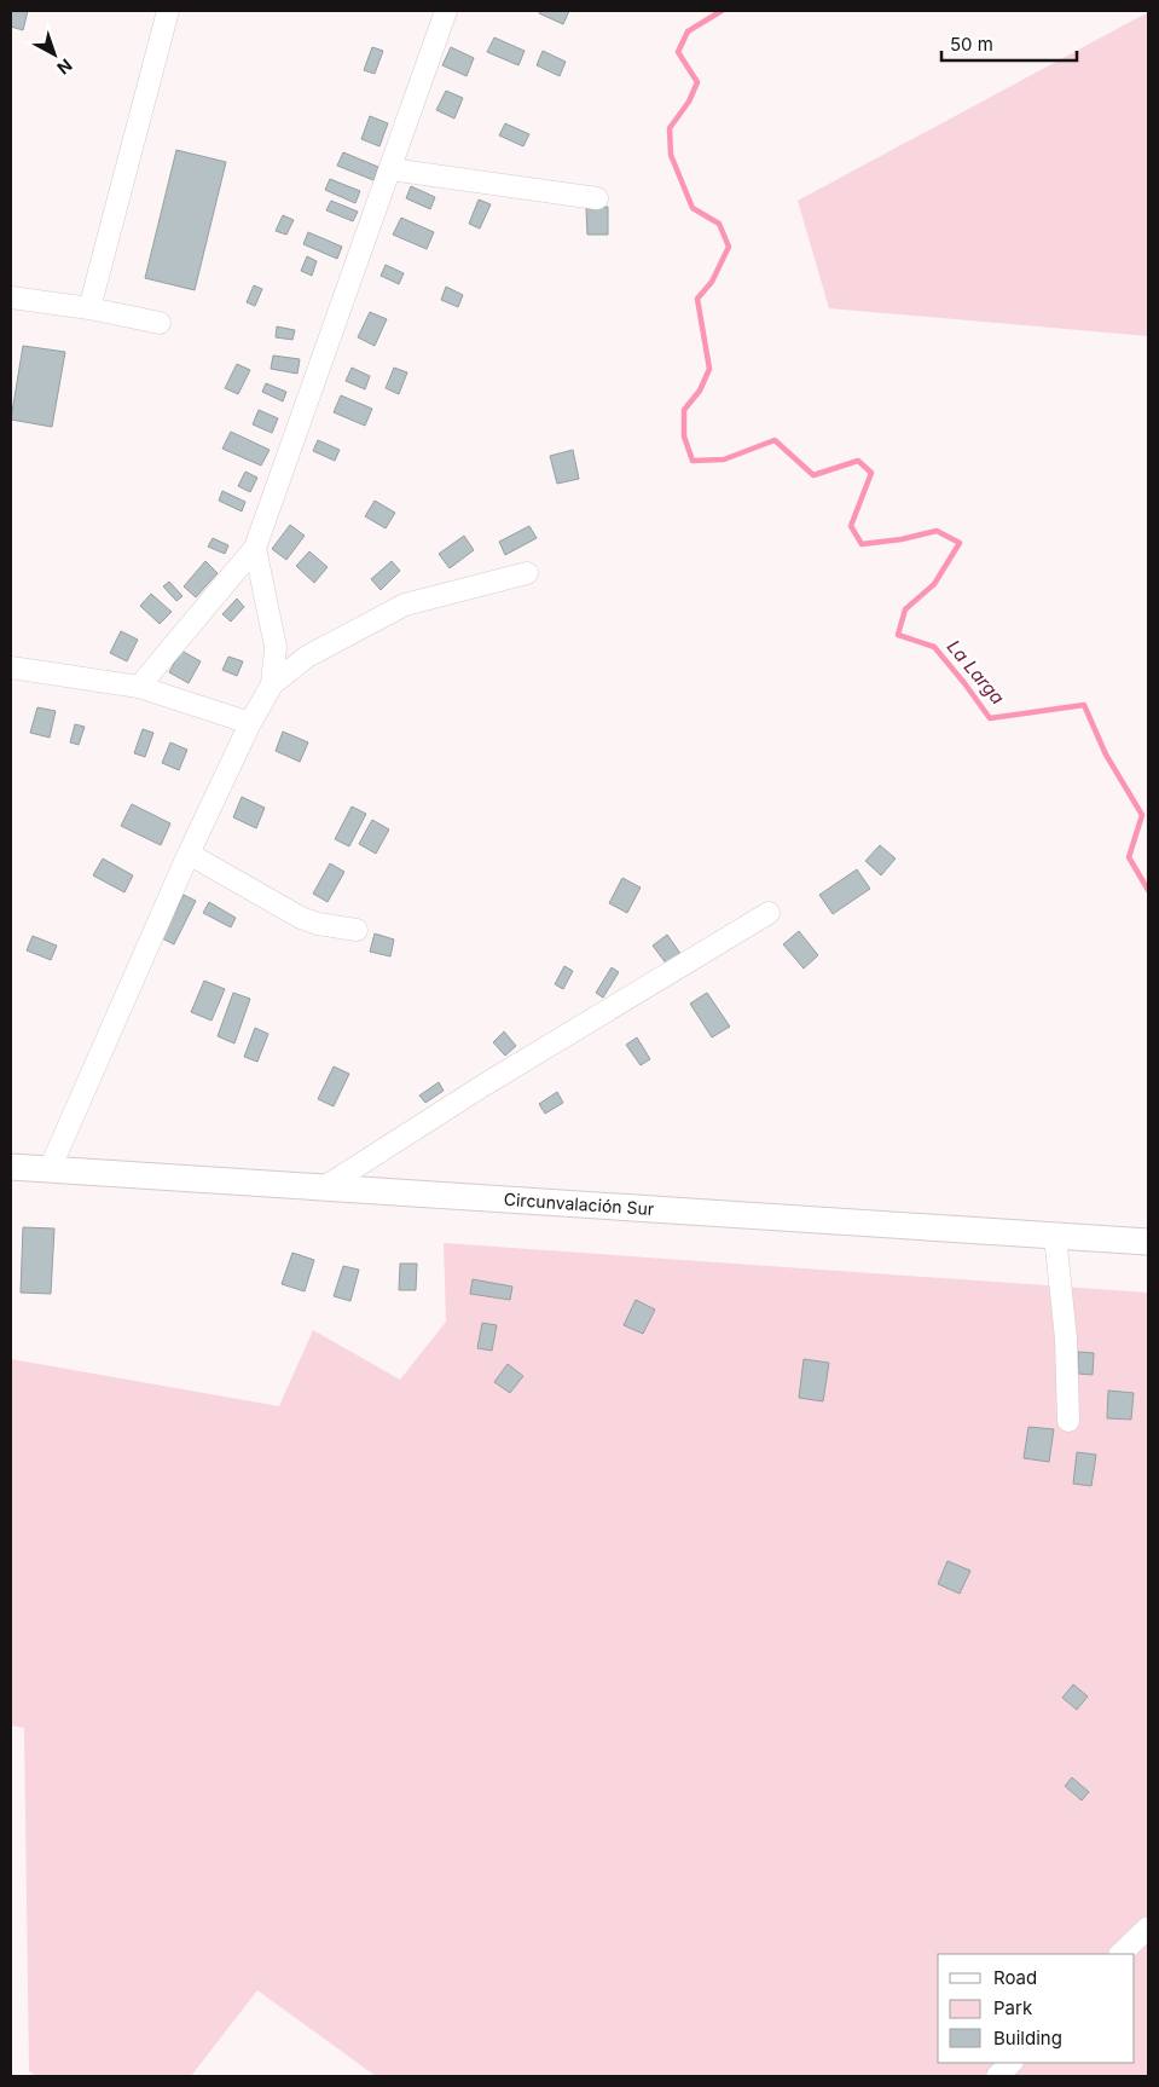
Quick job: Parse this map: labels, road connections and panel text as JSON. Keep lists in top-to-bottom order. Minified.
{"streets":{"main road":["Circunvalación Sur"]},"water":["La Larga"],"legend":["Road","Park","Building"],"scale_bar":"50 m","north":"bottom right"}
